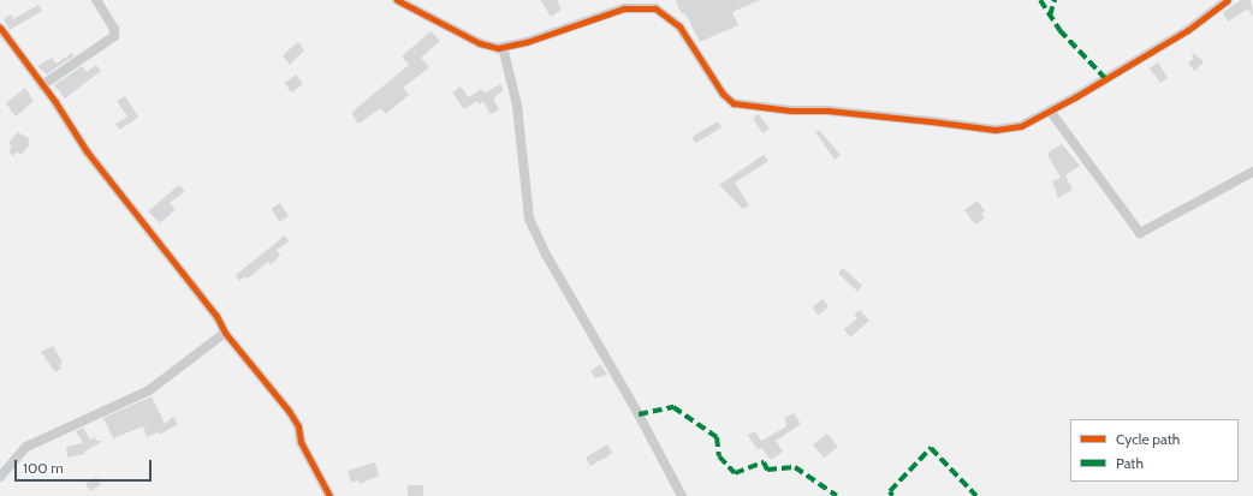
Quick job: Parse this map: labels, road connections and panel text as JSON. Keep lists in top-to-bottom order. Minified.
{"legend":["Cycle path","Path"],"scale_bar":"100 m"}
